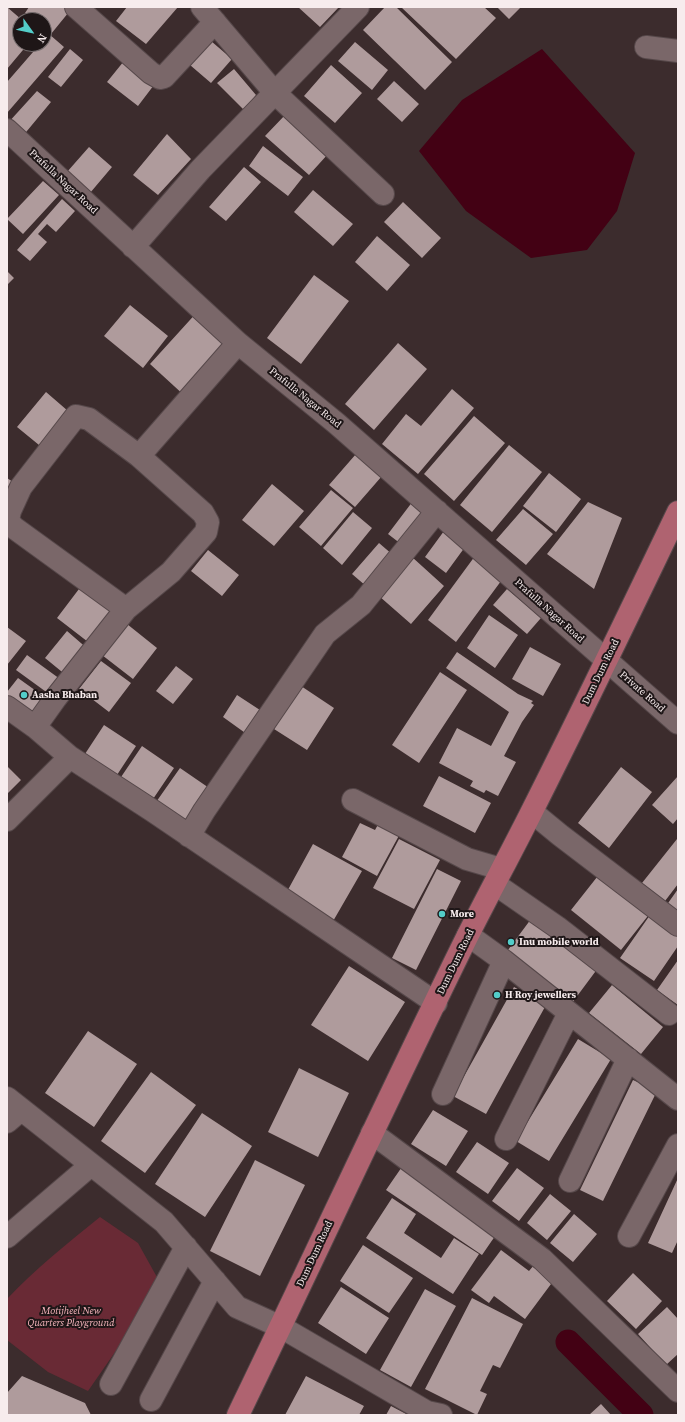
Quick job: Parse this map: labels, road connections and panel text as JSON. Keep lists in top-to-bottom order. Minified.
{"streets":{"main road":["Dum Dum Road"],"street":["Prafulla Nagar Road","Private Road"]},"crossings":[["Prafulla Nagar Road","Dum Dum Road"],["Prafulla Nagar Road","Private Road"],["Dum Dum Road","Private Road"]],"parks":["Motijheel New Quarters Playground"],"places":["Aasha Bhaban","More","Inu mobile world","H Roy jewellers"],"north":"bottom right"}
